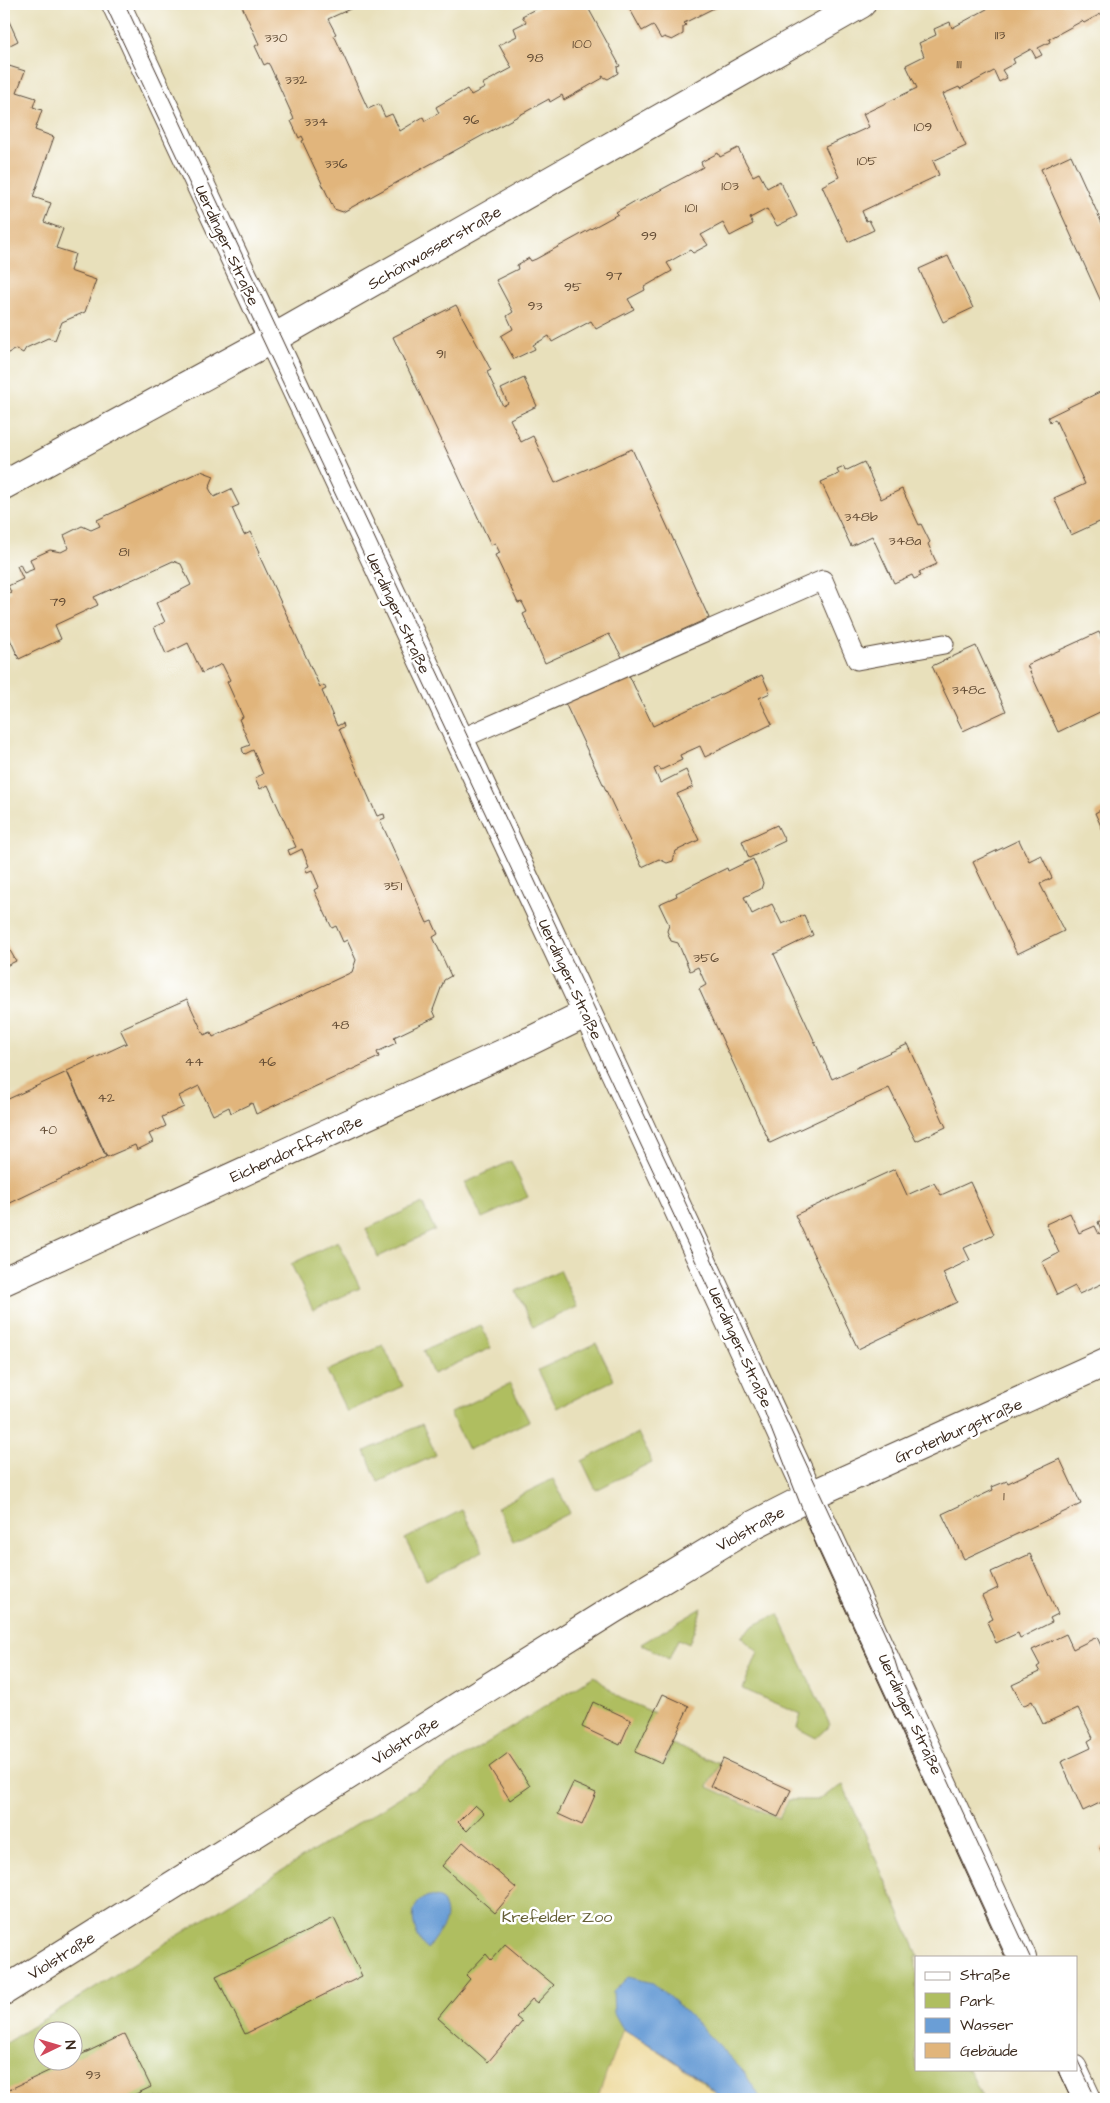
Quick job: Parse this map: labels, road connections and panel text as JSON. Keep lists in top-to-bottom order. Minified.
{"streets":{"street":["Uerdinger Straße","Schönwasserstraße","Eichendorffstraße","Grotenburgstraße","Violstraße"]},"crossings":[["Uerdinger Straße","Schönwasserstraße"],["Uerdinger Straße","Eichendorffstraße"],["Uerdinger Straße","Grotenburgstraße"],["Uerdinger Straße","Violstraße"],["Grotenburgstraße","Violstraße"]],"parks":["Krefelder Zoo"],"house_numbers":["113","330","100","98","111","332","96","334","109","105","336","103","101","99","97","95","93","91","348b","348a","81","79","348c","351","356","48","44","46","42","40","1","93"],"legend":["Straße","Park","Wasser","Gebäude"],"north":"right"}
